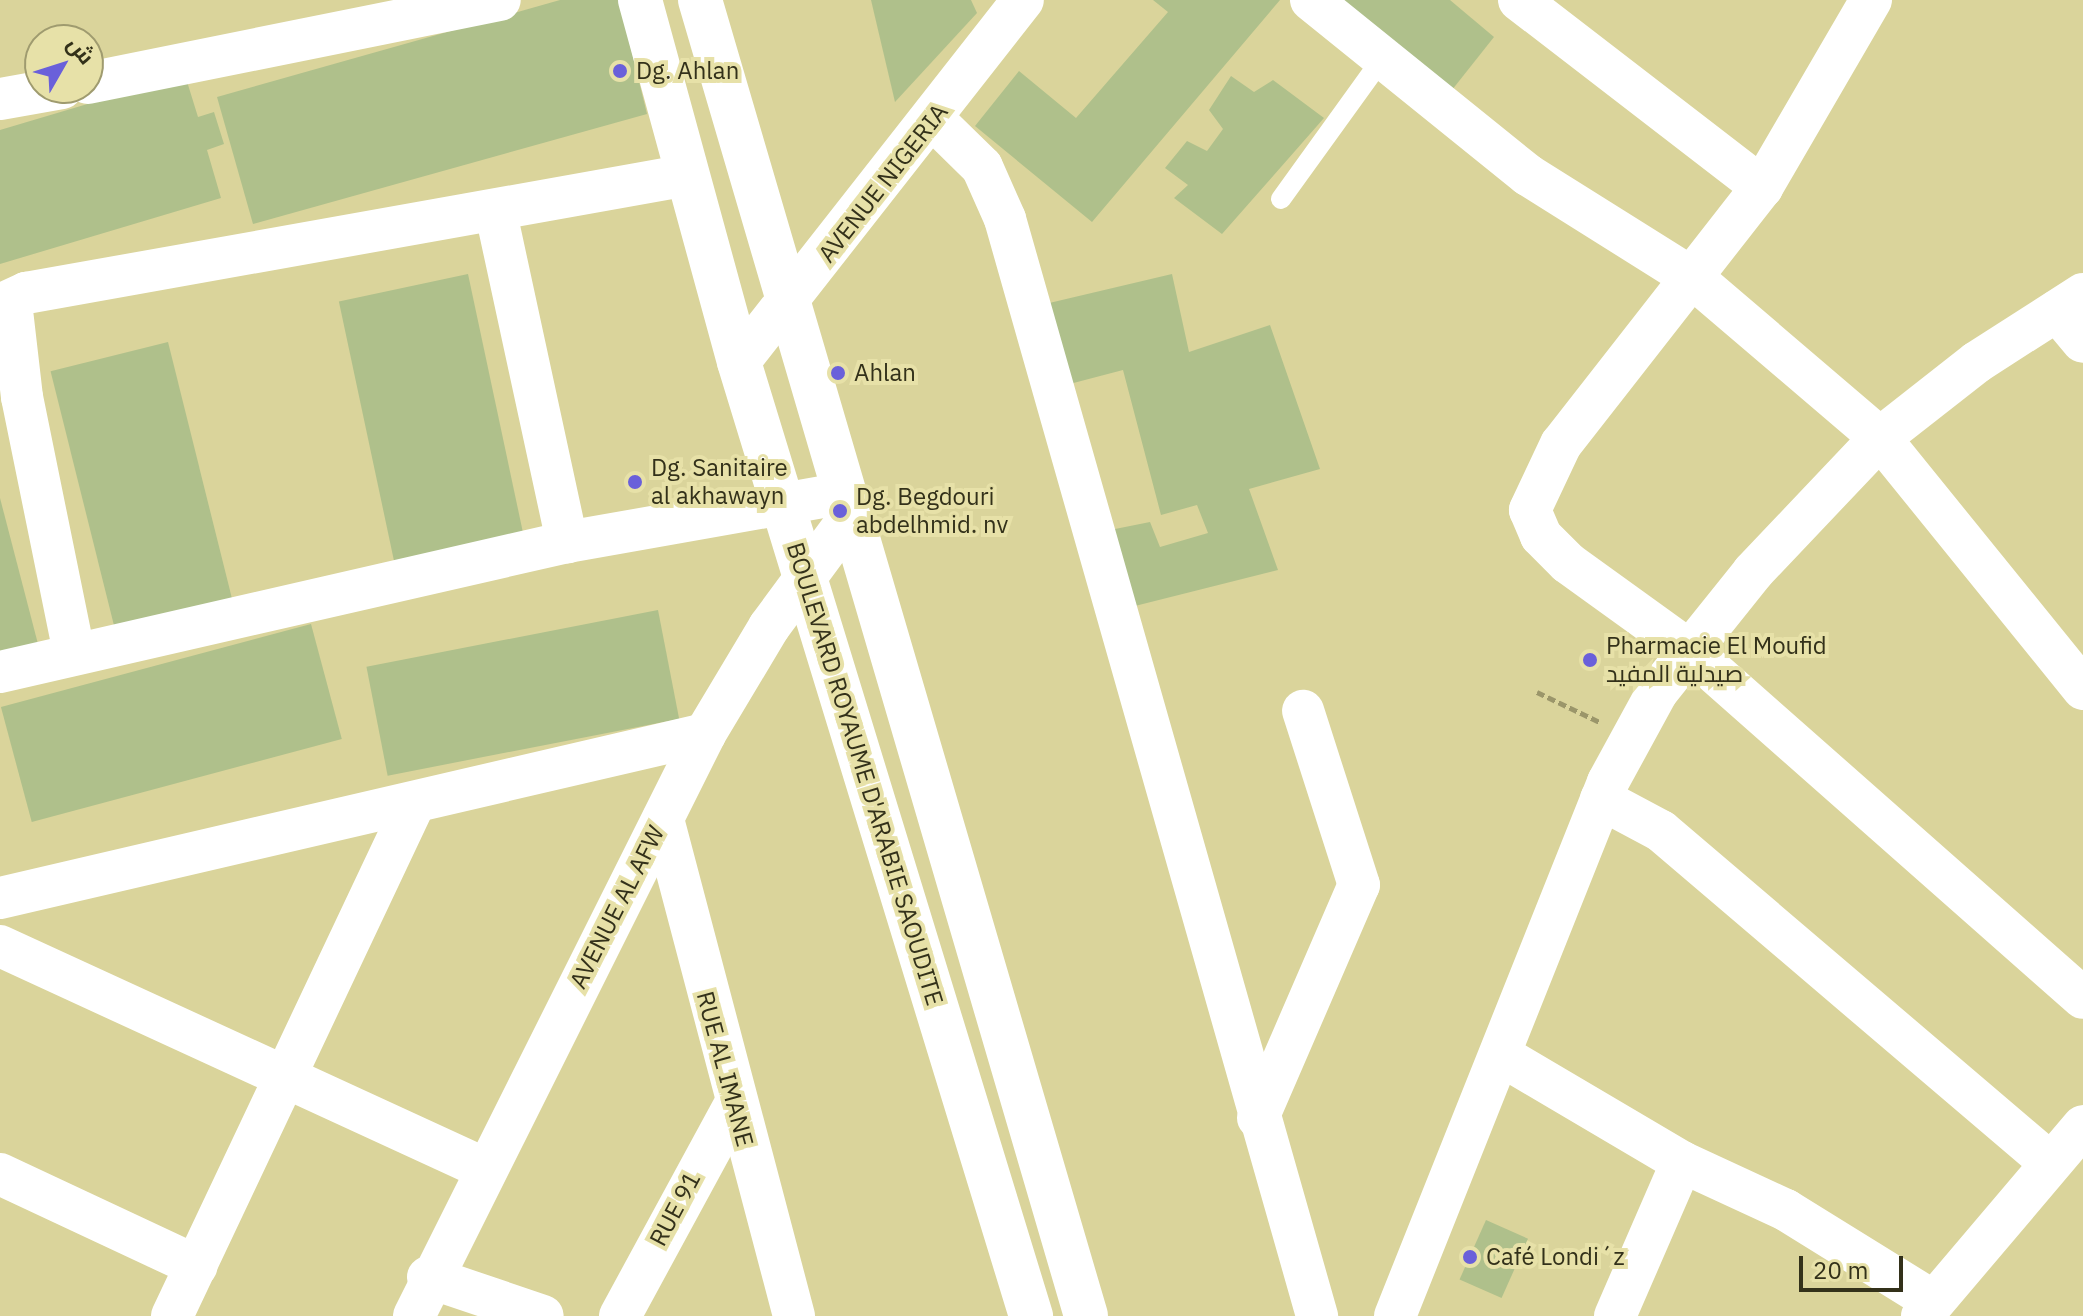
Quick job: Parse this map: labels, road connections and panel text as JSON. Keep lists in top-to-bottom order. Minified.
{"streets":{"main road":["BOULEVARD ROYAUME D'ARABIE SAOUDITE"],"street":["AVENUE NIGERIA","AVENUE AL AFW","RUE AL IMANE","RUE 91"]},"crossings":[["AVENUE NIGERIA","BOULEVARD ROYAUME D'ARABIE SAOUDITE"],["BOULEVARD ROYAUME D'ARABIE SAOUDITE","AVENUE AL AFW"],["AVENUE AL AFW","RUE AL IMANE"],["RUE AL IMANE","RUE 91"]],"places":["Dg. Ahlan","Ahlan","Dg. Sanitaire al akhawayn","Dg. Begdouri abdelhmid. nv","Pharmacie El Moufid صيدلية المفيد","Café Londi´z"],"scale_bar":"20 m","north":"top right"}
